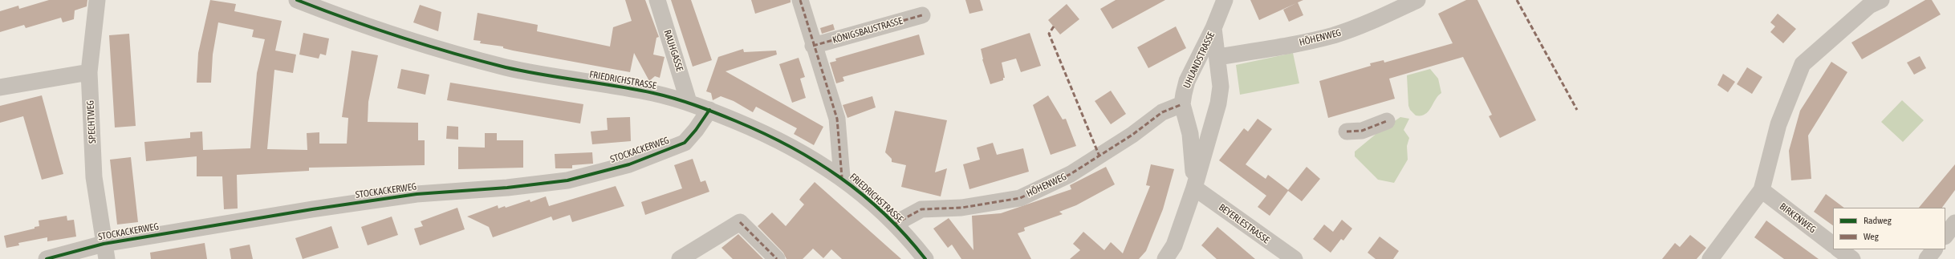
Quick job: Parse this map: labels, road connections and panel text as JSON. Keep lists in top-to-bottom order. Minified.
{"streets":{"street":["KÖNIGSBAUSTRASSE","HÖHENWEG","RAUHGASSE","UHLANDSTRASSE","FRIEDRICHSTRASSE","SPECHTWEG","STOCKACKERWEG","BIRKENWEG","BEYERLESTRASSE"]},"crossings":[["HÖHENWEG","UHLANDSTRASSE"],["HÖHENWEG","FRIEDRICHSTRASSE"],["RAUHGASSE","FRIEDRICHSTRASSE"],["UHLANDSTRASSE","BEYERLESTRASSE"],["FRIEDRICHSTRASSE","STOCKACKERWEG"],["SPECHTWEG","STOCKACKERWEG"]],"legend":["Radweg","Weg"]}
